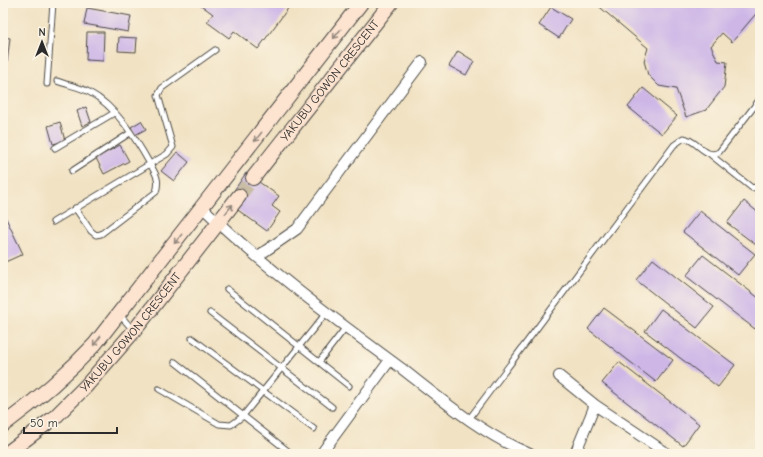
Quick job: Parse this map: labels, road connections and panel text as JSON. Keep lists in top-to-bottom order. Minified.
{"streets":{"street":["YAKUBU GOWON CRESCENT"]},"scale_bar":"50 m","north":"top"}
